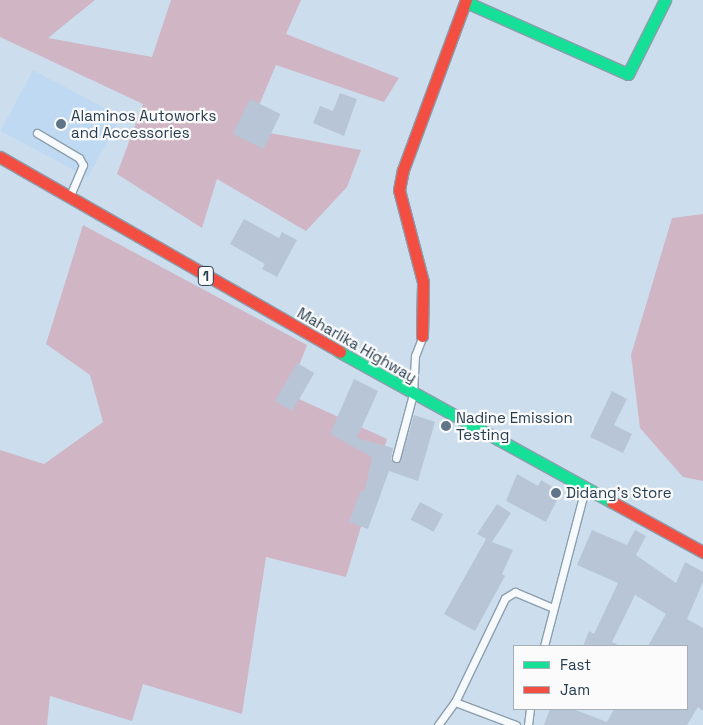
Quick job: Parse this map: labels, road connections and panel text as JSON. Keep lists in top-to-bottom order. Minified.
{"streets":{"main road":["1","Maharlika Highway"]},"places":["Alaminos Autoworks and Accessories","Nadine Emission Testing","Didang's Store"],"legend":["Fast","Jam"]}
